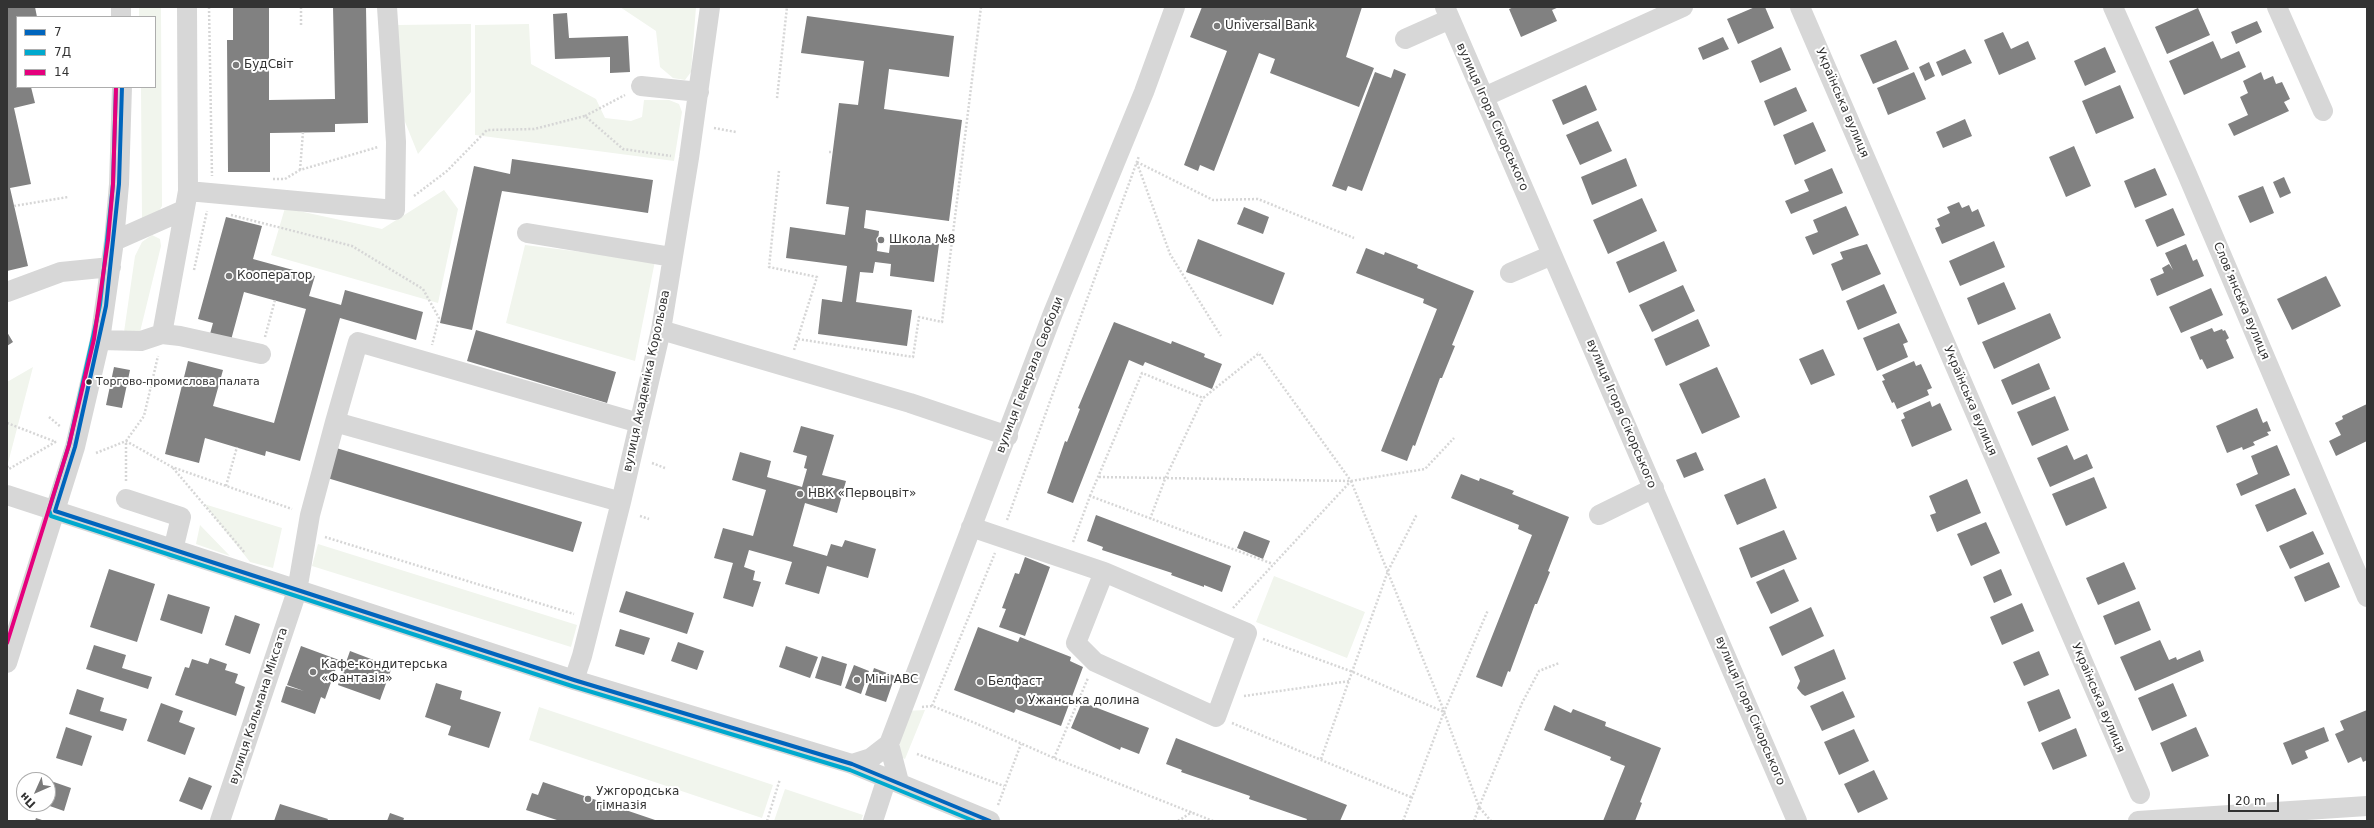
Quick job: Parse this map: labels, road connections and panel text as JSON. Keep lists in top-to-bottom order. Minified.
{"streets":{"street":["Українська вулиця","вулиця Ігоря Сікорського","Словʼянська вулиця","вулиця Генерала Свободи","вулиця Академіка Корольова","вулиця Кальмана Міксата"]},"places":["Universal Bank","БудСвiт","Школа №8","Кооператор","Торгово-промислова палата","НВК «Первоцвіт»","Кафе-кондитерська «Фантазія»","Міні ABC","Белфаст","Ужанська долина","Ужгородська гімназія"],"lines":["transit line 7","transit line 7Д","transit line 14"],"legend":["7","7Д","14"],"scale_bar":"20 m","north":"bottom left"}
